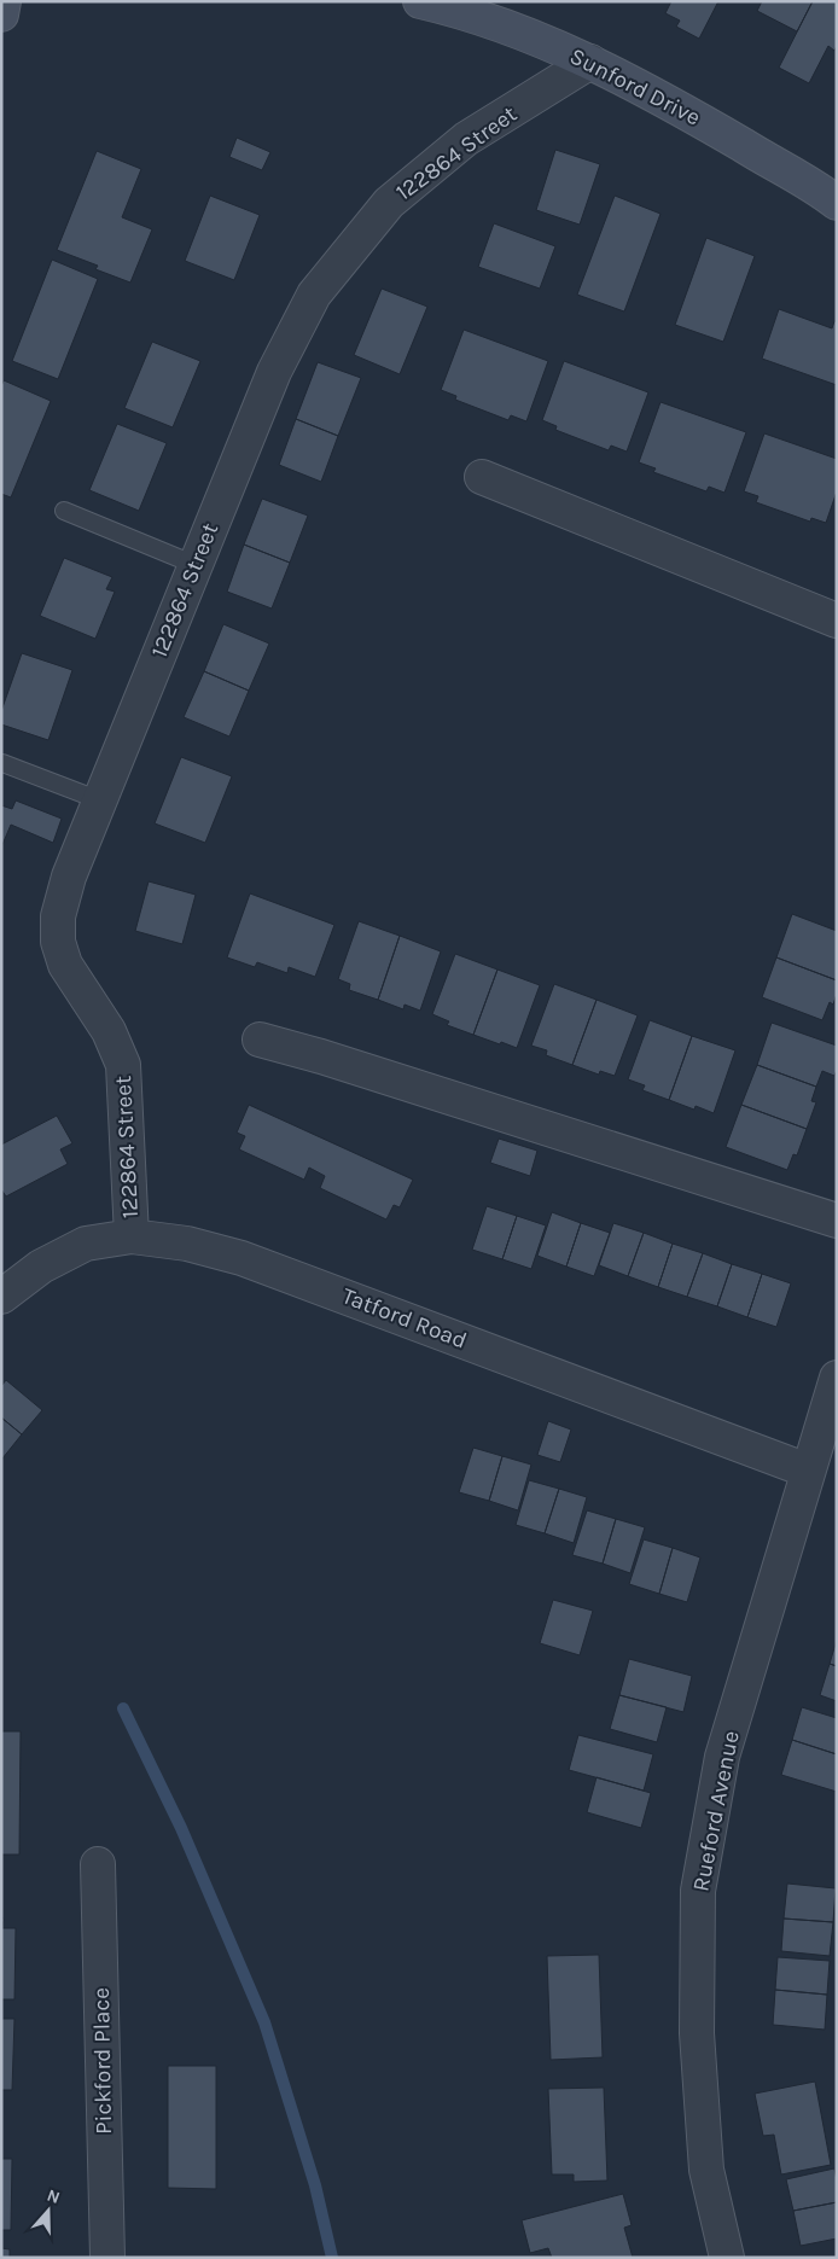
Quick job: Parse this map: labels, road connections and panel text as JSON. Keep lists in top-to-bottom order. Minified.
{"streets":{"street":["Sunford Drive","122864 Street","Tatford Road","Rueford Avenue","Pickford Place"]},"crossings":[["Sunford Drive","122864 Street"],["122864 Street","Tatford Road"],["Tatford Road","Rueford Avenue"]],"north":"top"}
